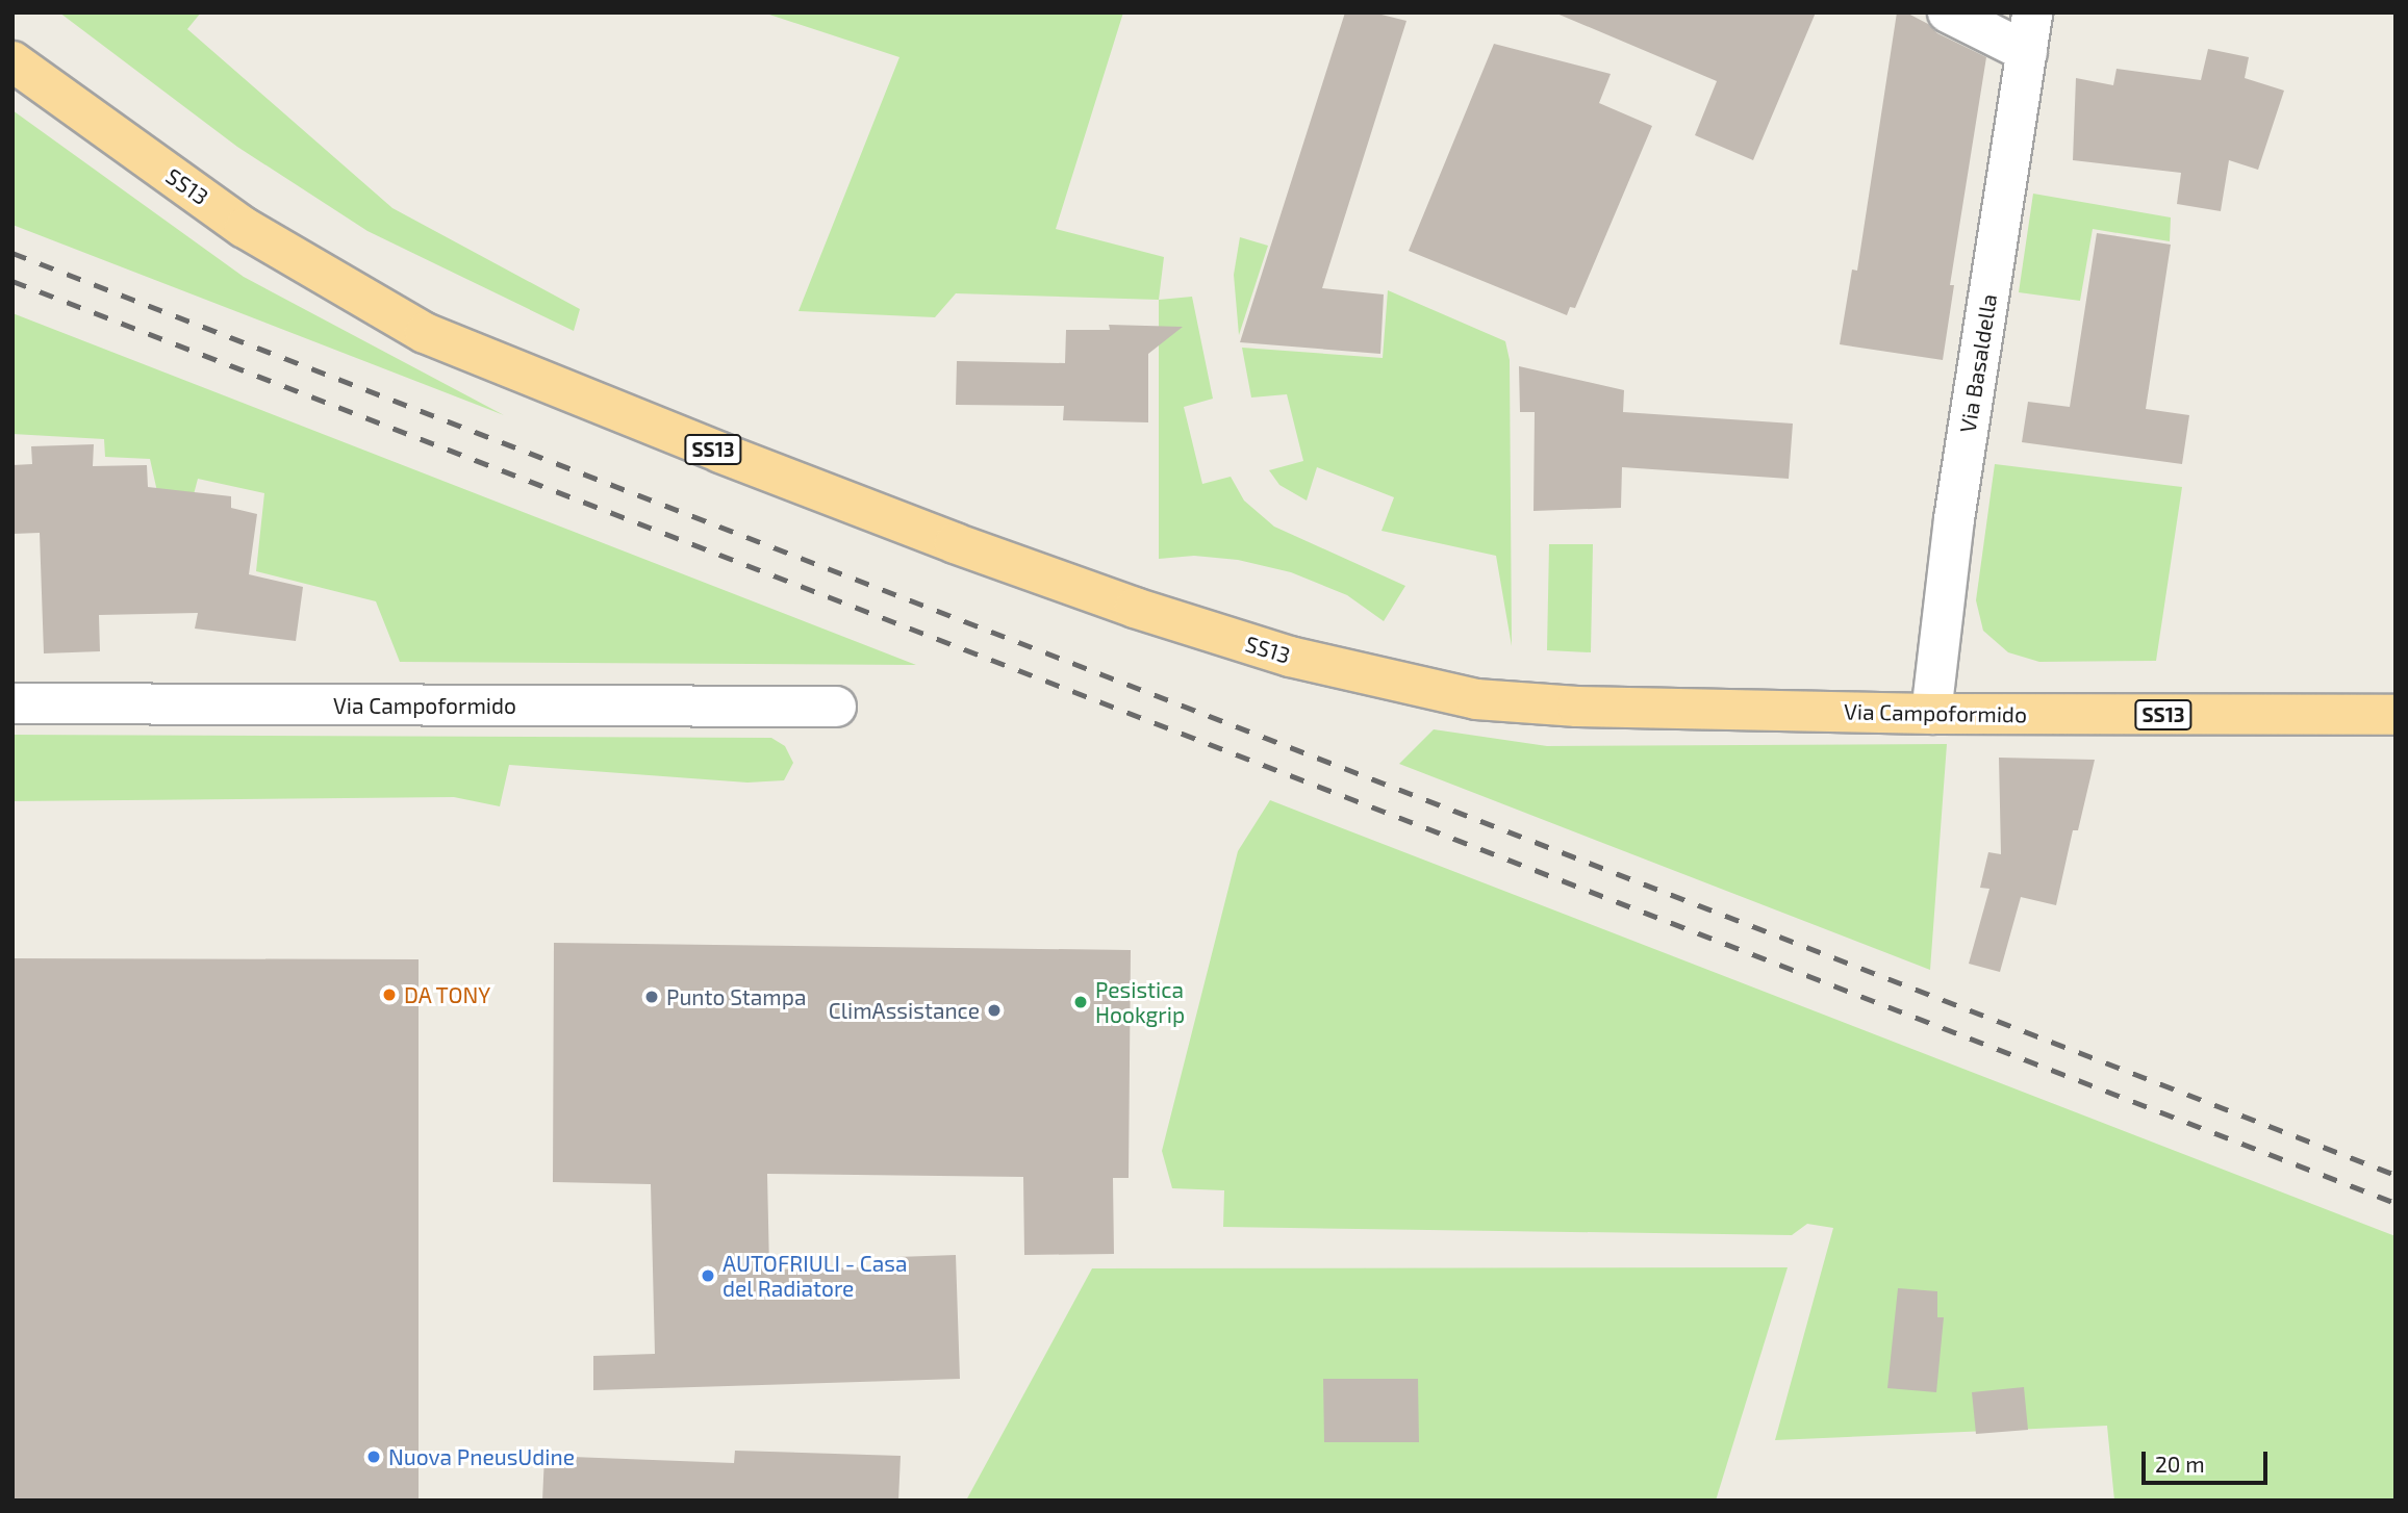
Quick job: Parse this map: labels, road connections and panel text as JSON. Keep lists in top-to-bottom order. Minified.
{"streets":{"main road":["SS13","Via Campoformido"],"street":["Via Basaldella"]},"crossings":[["SS13","Via Campoformido"],["Via Basaldella","Via Campoformido"]],"places":["DA TONY","Punto Stampa","Pesistica Hookgrip","ClimAssistance","AUTOFRIULI - Casa del Radiatore","Nuova PneusUdine"],"scale_bar":"20 m"}
